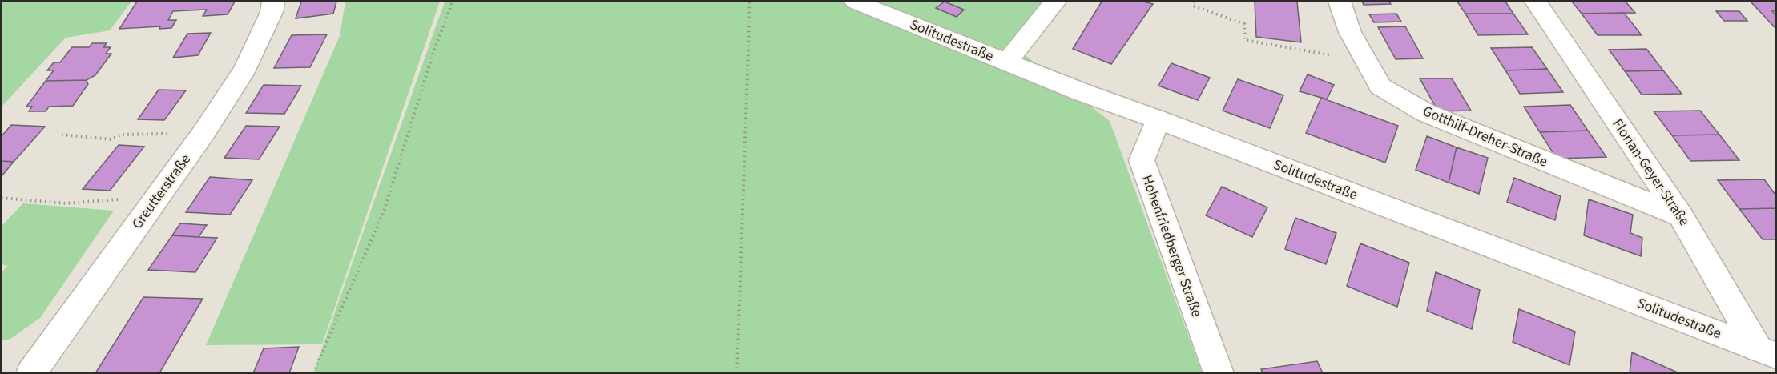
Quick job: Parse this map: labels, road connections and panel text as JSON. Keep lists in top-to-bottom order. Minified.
{"streets":{"street":["Solitudestraße","Gotthilf-Dreher-Straße","Florian-Geyer-Straße","Greutterstraße","Hohenfriedberger Straße"]},"crossings":[["Solitudestraße","Florian-Geyer-Straße"],["Solitudestraße","Hohenfriedberger Straße"],["Gotthilf-Dreher-Straße","Florian-Geyer-Straße"]]}
